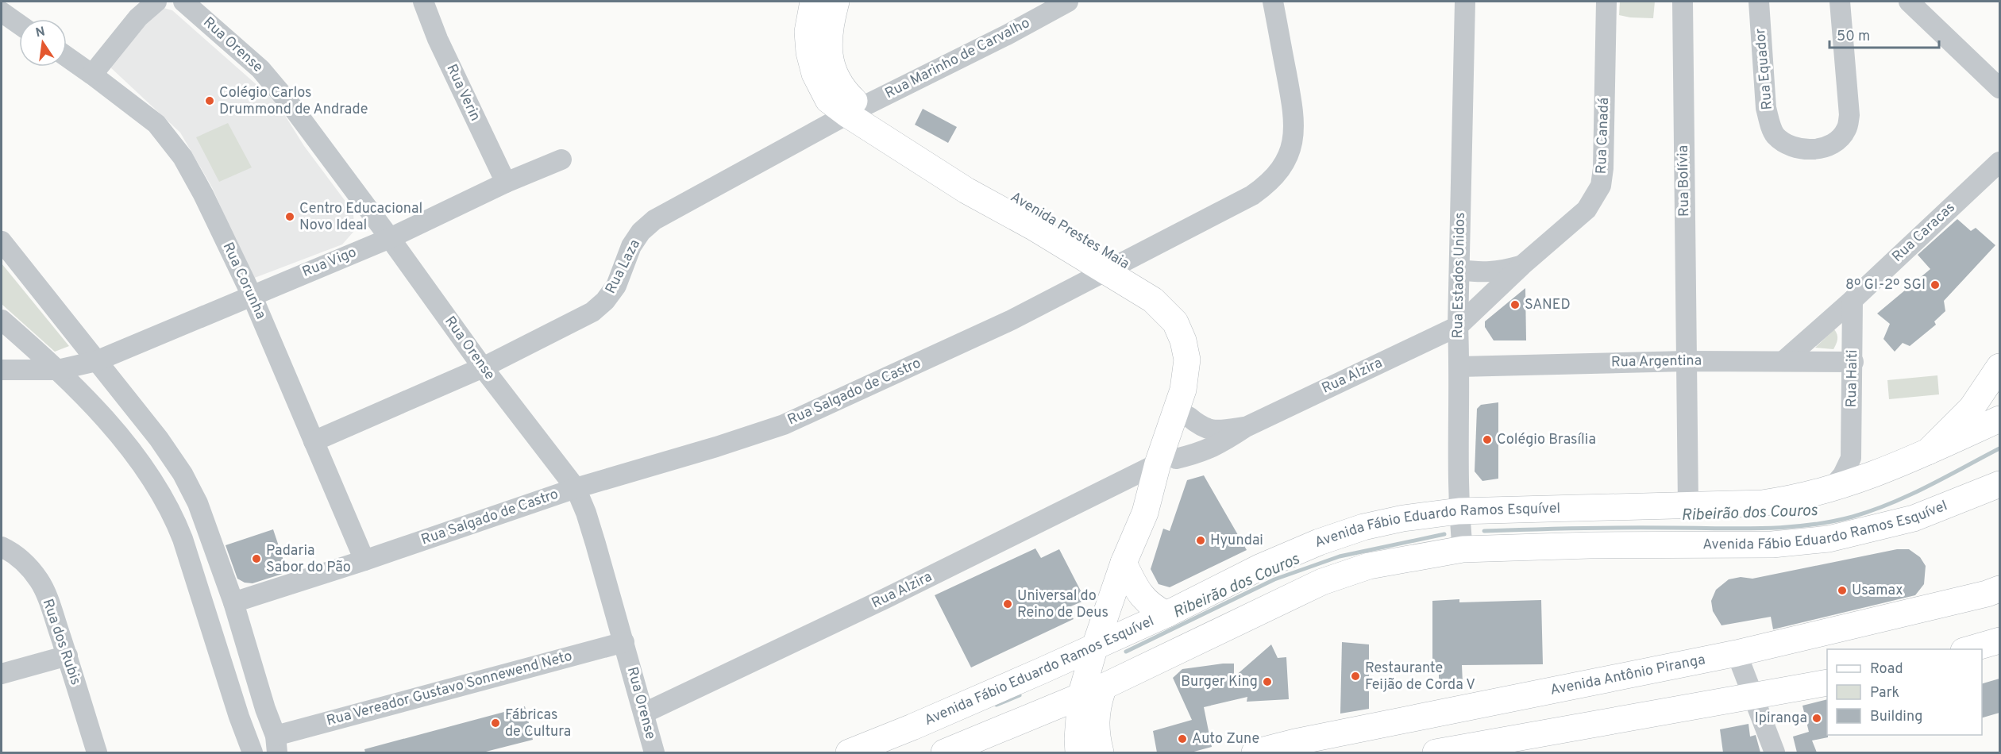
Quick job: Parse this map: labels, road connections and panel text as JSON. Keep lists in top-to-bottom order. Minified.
{"streets":{"main road":["Avenida Prestes Maia","Avenida Fábio Eduardo Ramos Esquível","Avenida Antônio Piranga"],"street":["Rua Orense","Rua Marinho de Carvalho","Rua Equador","Rua Verin","Rua Canadá","Rua Bolívia","Rua Caracas","Rua Vigo","Rua Laza","Rua Estados Unidos","Rua Corunha","Rua Argentina","Rua Alzira","Rua Haiti","Rua Salgado de Castro","Rua dos Rubis","Rua Vereador Gustavo Sonnewend Neto"]},"crossings":[["Rua Orense","Rua Vigo"],["Rua Orense","Rua Laza"],["Rua Orense","Rua Alzira"],["Rua Orense","Rua Salgado de Castro"],["Rua Orense","Rua Vereador Gustavo Sonnewend Neto"],["Rua Marinho de Carvalho","Avenida Prestes Maia"],["Rua Marinho de Carvalho","Rua Laza"],["Rua Verin","Rua Vigo"],["Rua Canadá","Rua Estados Unidos"],["Rua Canadá","Rua Alzira"],["Rua Bolívia","Rua Argentina"],["Rua Bolívia","Avenida Fábio Eduardo Ramos Esquível"],["Avenida Prestes Maia","Rua Laza"],["Avenida Prestes Maia","Rua Alzira"],["Avenida Prestes Maia","Rua Salgado de Castro"],["Avenida Prestes Maia","Avenida Fábio Eduardo Ramos Esquível"],["Rua Caracas","Rua Argentina"],["Rua Caracas","Rua Haiti"],["Rua Vigo","Rua Corunha"],["Rua Laza","Rua Corunha"],["Rua Estados Unidos","Rua Argentina"],["Rua Estados Unidos","Rua Alzira"],["Rua Estados Unidos","Avenida Fábio Eduardo Ramos Esquível"],["Rua Corunha","Rua Salgado de Castro"],["Rua Argentina","Rua Haiti"],["Rua Haiti","Avenida Fábio Eduardo Ramos Esquível"]],"water":["Ribeirão dos Couros"],"places":["Colégio Carlos Drummond de Andrade","Centro Educacional Novo Ideal","8º GI-2º SGI","SANED","Colégio Brasília","Hyundai","Padaria Sabor do Pão","Usamax","Universal do Reino de Deus","Restaurante Feijão de Corda V","Burger King","Ipiranga","Fábricas de Cultura","Auto Zune"],"legend":["Road","Park","Building"],"scale_bar":"50 m","north":"top"}
